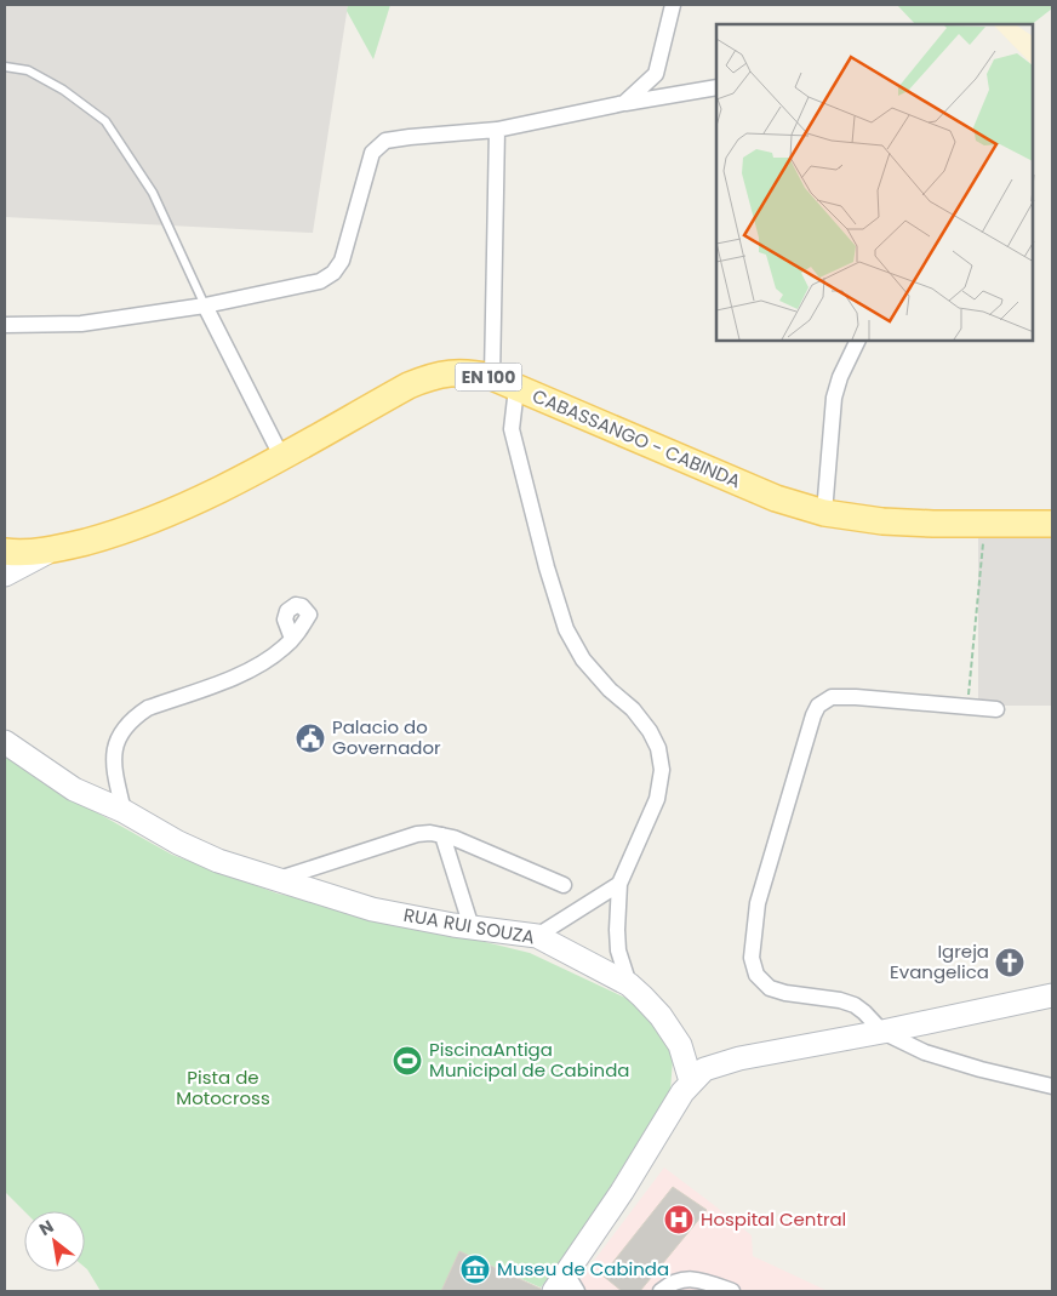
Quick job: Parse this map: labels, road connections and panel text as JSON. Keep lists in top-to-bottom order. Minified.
{"streets":{"main road":["EN 100","CABASSANGO - CABINDA"],"street":["RUA RUI SOUZA"]},"parks":["Pista de Motocross"],"places":{"public building":["Palacio do Governador"],"church":["Igreja Evangelica"],"sports":["PiscinaAntiga Municipal de Cabinda"],"hospital":["Hospital Central"],"museum":["Museu de Cabinda"]},"north":"top left"}
